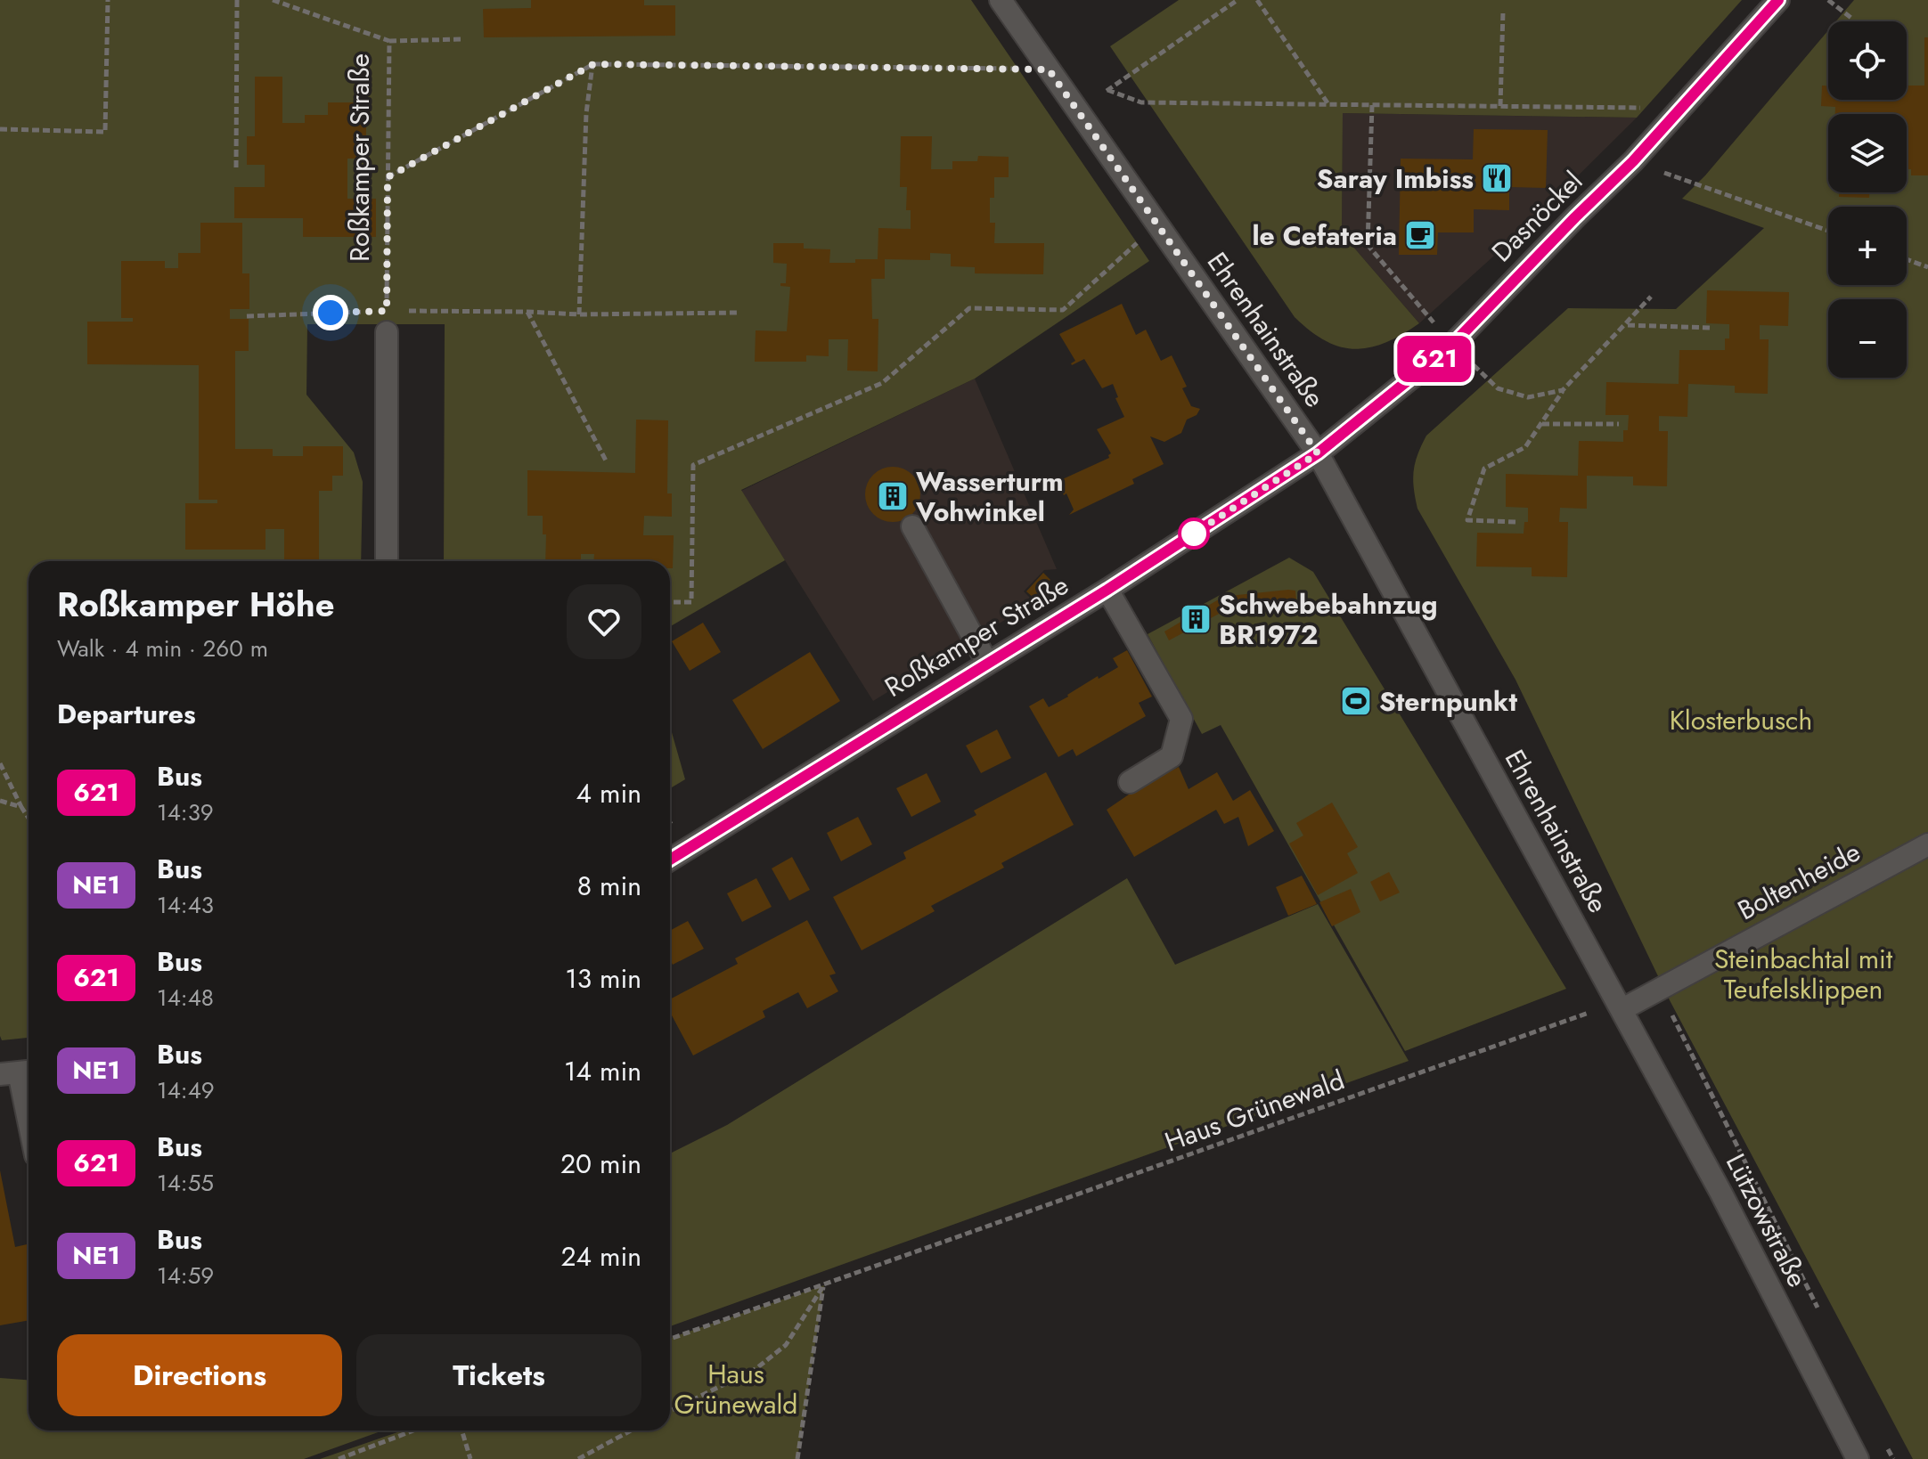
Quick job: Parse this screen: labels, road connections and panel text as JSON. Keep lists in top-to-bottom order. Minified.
{"streets":{"street":["Roßkamper Straße","Dasnöckel","Ehrenhainstraße","Boltenheide","Lützowstraße"],"path":["Haus Grünewald"]},"crossings":[["Roßkamper Straße","Dasnöckel"],["Roßkamper Straße","Ehrenhainstraße"],["Dasnöckel","Ehrenhainstraße"],["Ehrenhainstraße","Boltenheide"],["Ehrenhainstraße","Haus Grünewald"],["Ehrenhainstraße","Lützowstraße"],["Boltenheide","Haus Grünewald"],["Boltenheide","Lützowstraße"],["Haus Grünewald","Lützowstraße"]],"parks":["Klosterbusch","Steinbachtal mit Teufelsklippen","Haus Grünewald"],"places":{"restaurant":["Saray Imbiss"],"cafe":["le Cefateria"],"building":["Wasserturm Vohwinkel","Schwebebahnzug BR1972"],"sports":["Sternpunkt"]},"lines":["bus line 621"],"page":{"on_map":"621","map_buttons":["+","−"],"heading":[["Roßkamper Höhe","Walk · 4 min · 260 m"],"Departures"],"list":[{"mark":"621","name":"Bus","note":"14:39","value":"4 min"},{"mark":"NE1","name":"Bus","note":"14:43","value":"8 min"},{"mark":"621","name":"Bus","note":"14:48","value":"13 min"},{"mark":"NE1","name":"Bus","note":"14:49","value":"14 min"},{"mark":"621","name":"Bus","note":"14:55","value":"20 min"},{"mark":"NE1","name":"Bus","note":"14:59","value":"24 min"}],"buttons":["Directions","Tickets"]}}
